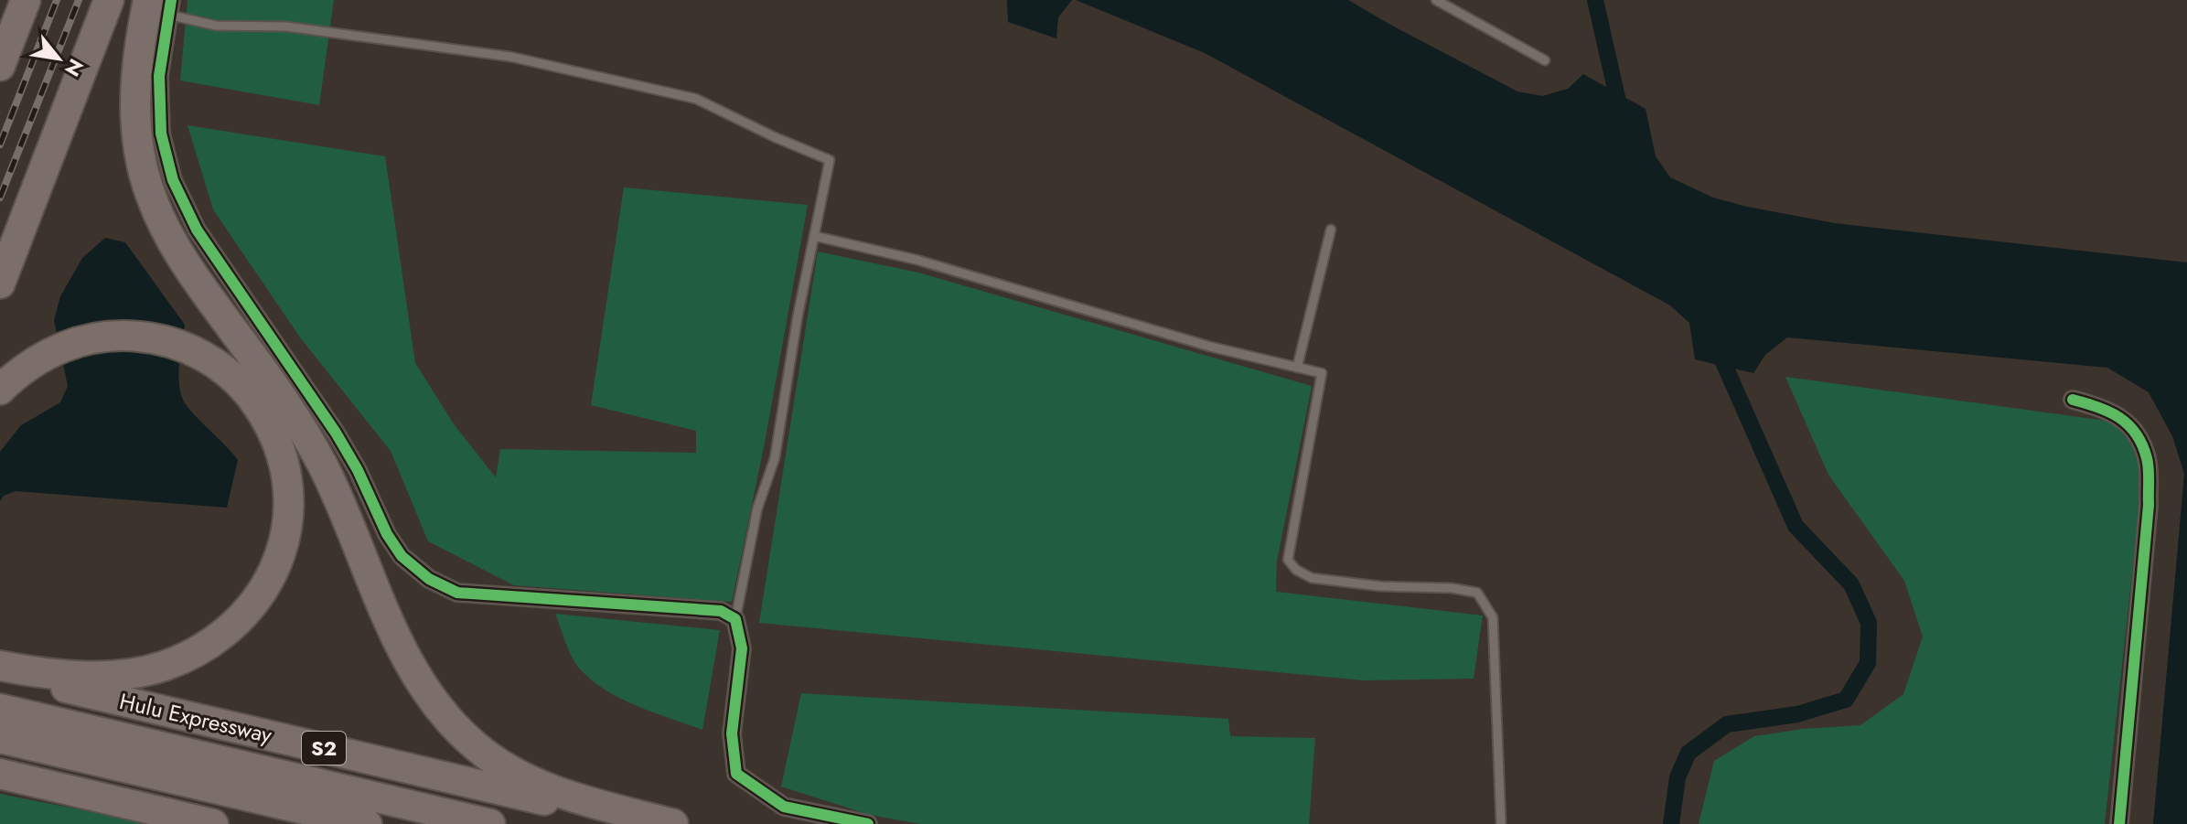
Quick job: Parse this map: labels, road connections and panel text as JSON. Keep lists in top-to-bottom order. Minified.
{"streets":{"highway":["Hulu Expressway","S2"]},"north":"bottom right"}
